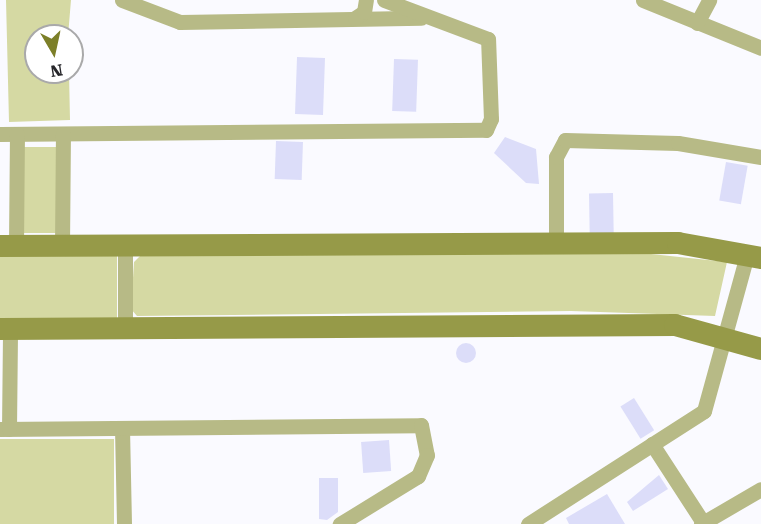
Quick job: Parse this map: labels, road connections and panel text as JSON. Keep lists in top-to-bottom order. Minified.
{"north":"bottom"}
